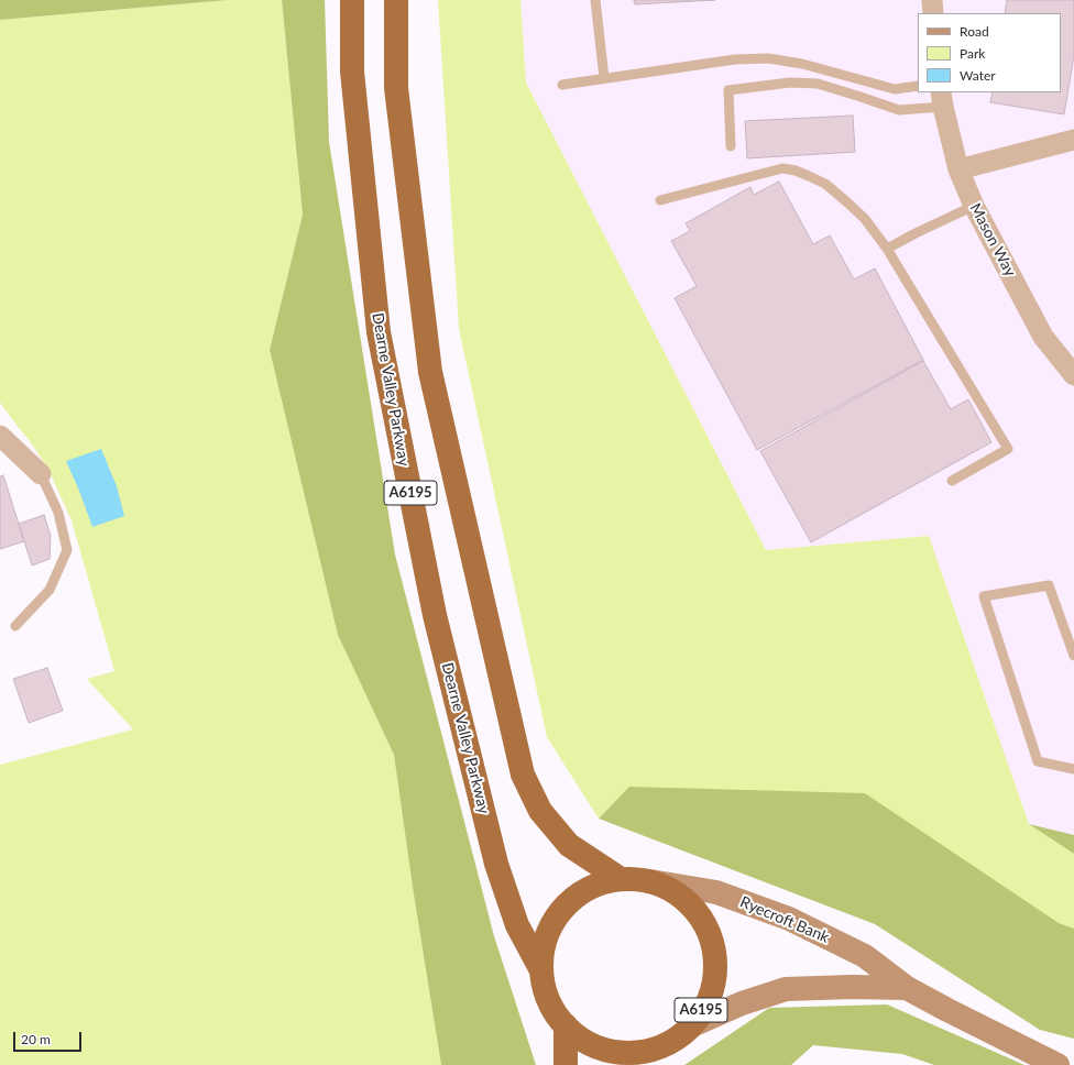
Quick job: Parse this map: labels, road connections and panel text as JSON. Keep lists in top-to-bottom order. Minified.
{"streets":{"highway":["Dearne Valley Parkway","A6195"],"main road":["Ryecroft Bank"],"street":["Mason Way"]},"crossings":[["Dearne Valley Parkway","A6195"],["A6195","Ryecroft Bank"]],"legend":["Road","Park","Water"],"scale_bar":"20 m"}
